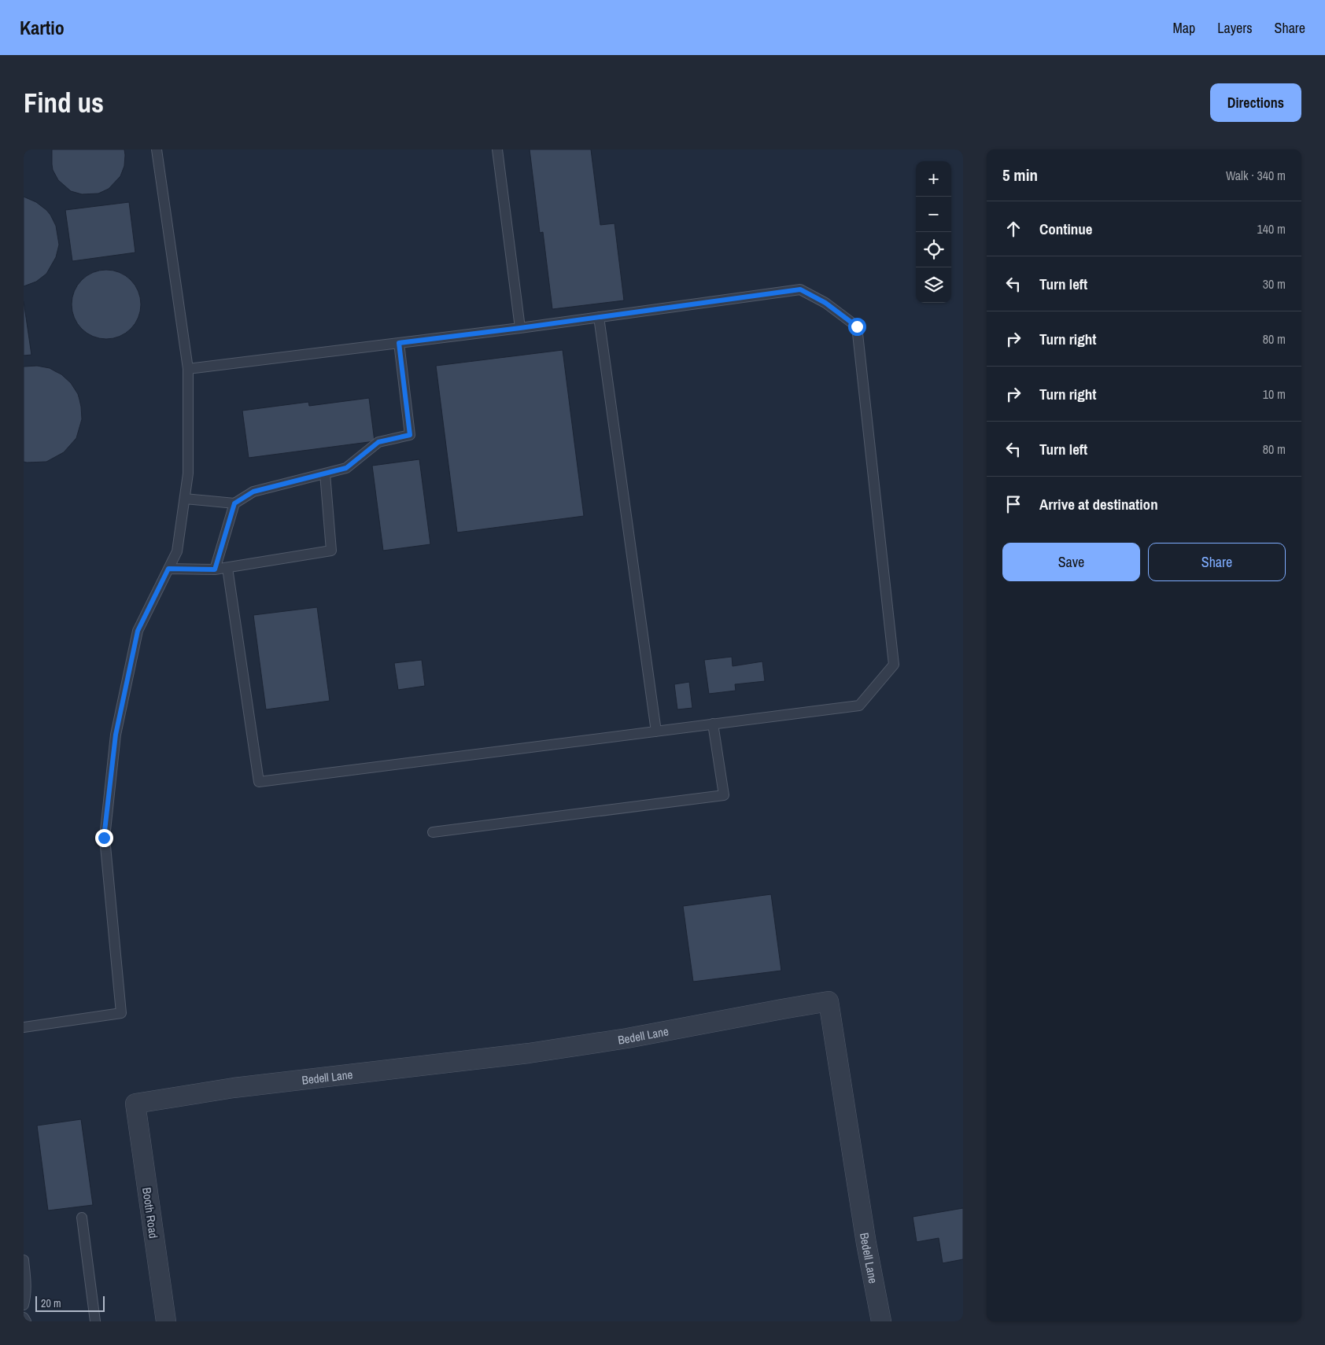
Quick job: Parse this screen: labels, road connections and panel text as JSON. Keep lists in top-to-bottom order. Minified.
{"streets":{"street":["Bedell Lane","Booth Road"]},"crossings":[["Bedell Lane","Booth Road"]],"scale_bar":"20 m","page":{"header":"Kartio","nav":["Map","Layers","Share"],"buttons":["Directions",["Save","Share"]],"title":"Find us","heading":["5 min","Walk · 340 m"],"map_buttons":["+","−"],"list":[["Continue","140 m"],["Turn left","30 m"],["Turn right","80 m"],["Turn right","10 m"],["Turn left","80 m"],"Arrive at destination"],"scale":"20 m"}}
